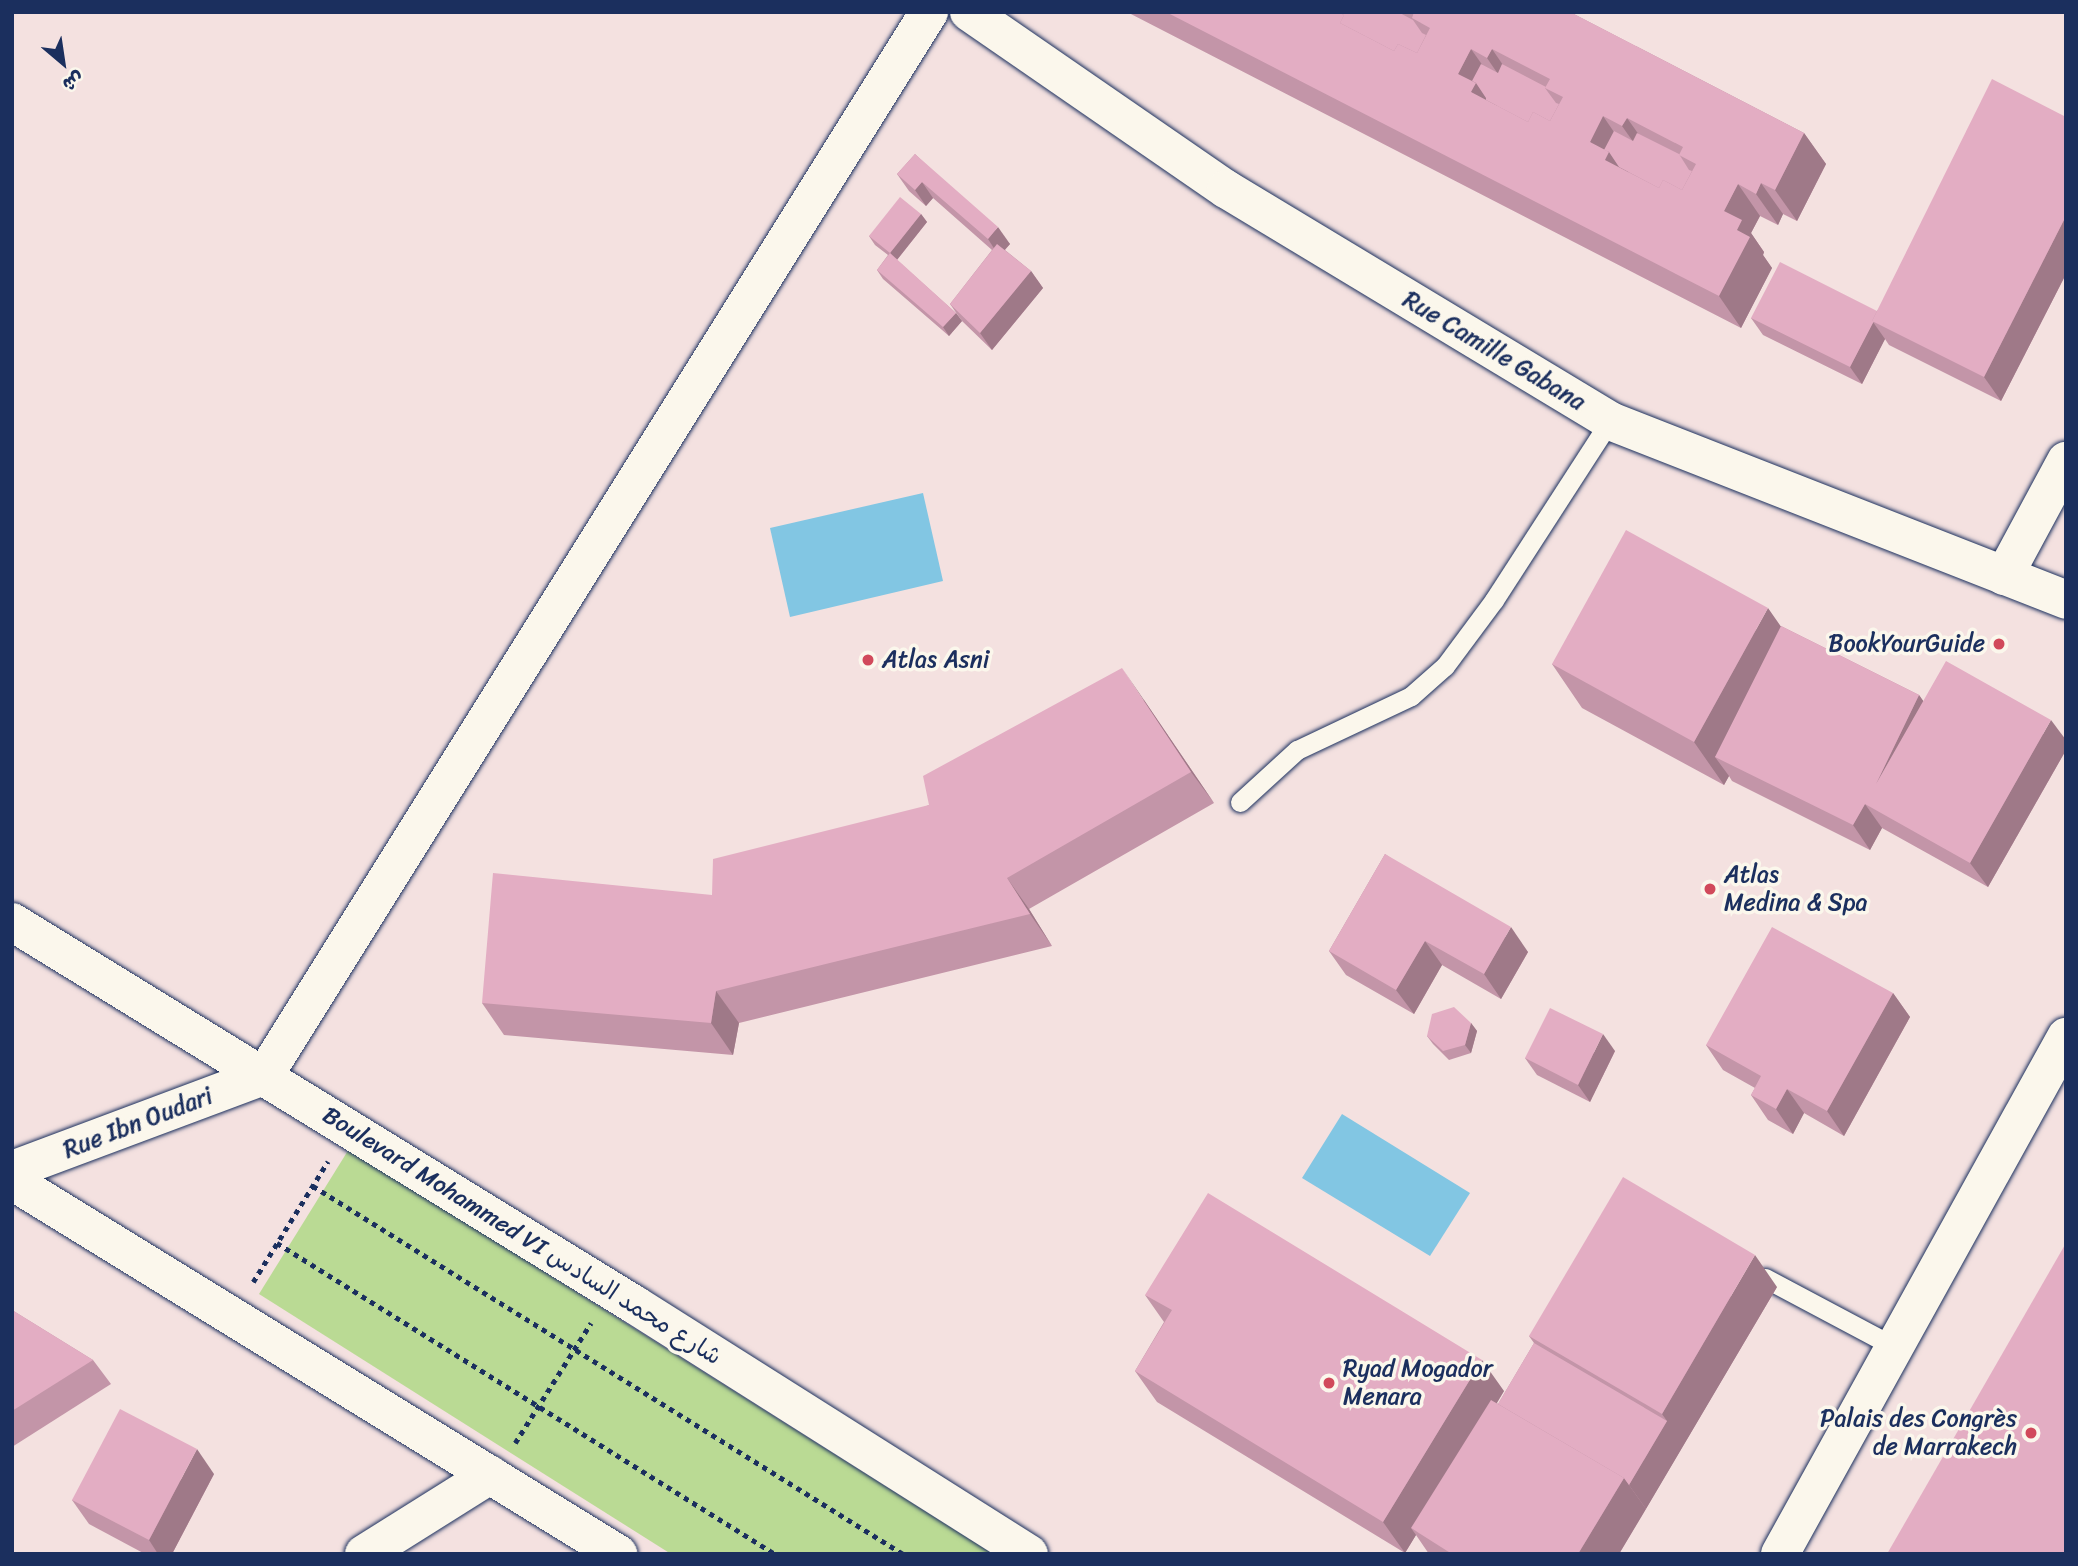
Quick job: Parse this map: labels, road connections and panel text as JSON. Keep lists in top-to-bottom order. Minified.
{"streets":{"street":["Rue Camille Gabana","Rue Ibn Oudari","Boulevard Mohammed VI شارع محمد السادس"]},"crossings":[["Rue Ibn Oudari","Boulevard Mohammed VI شارع محمد السادس"]],"places":["BookYourGuide","Atlas Asni","Atlas Medina & Spa","Ryad Mogador Menara","Palais des Congrès de Marrakech"],"north":"bottom right"}
